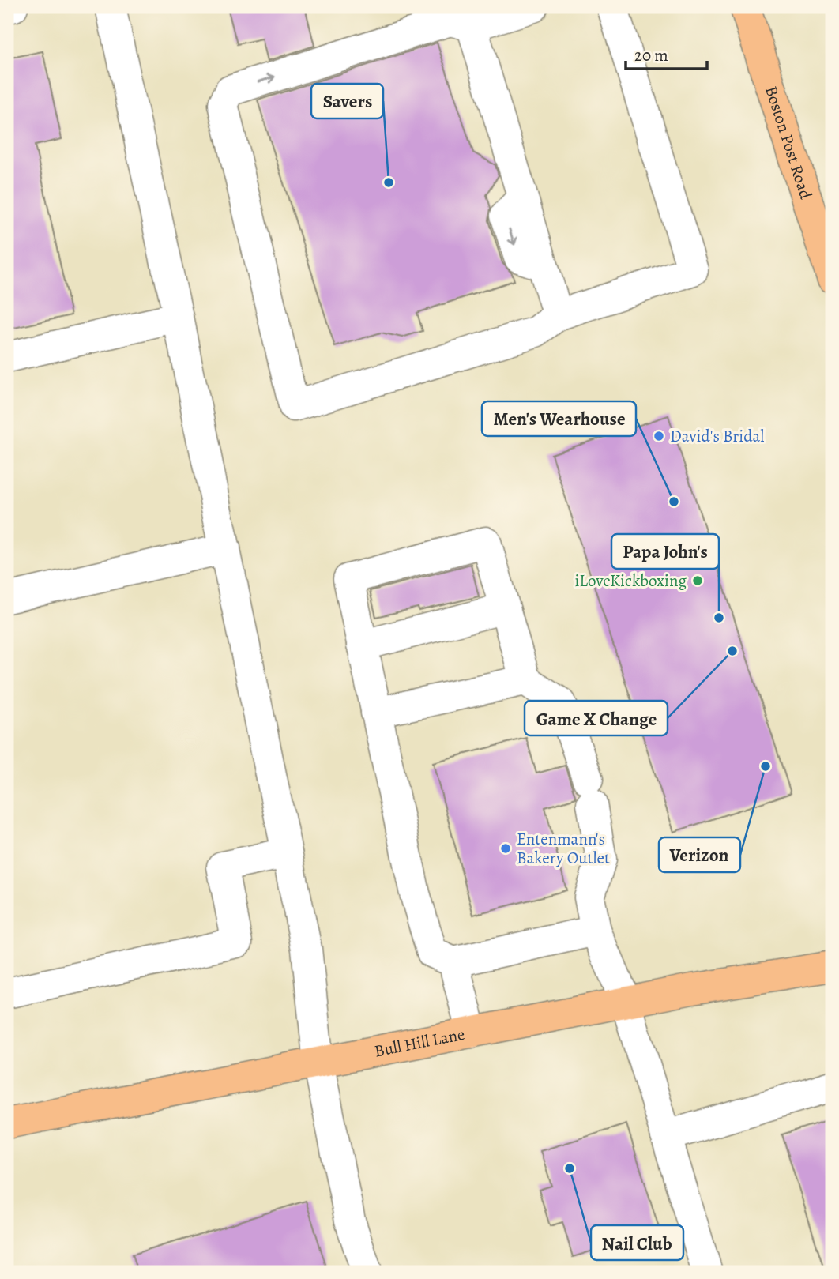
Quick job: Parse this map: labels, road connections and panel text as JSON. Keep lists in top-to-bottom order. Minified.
{"streets":{"main road":["Boston Post Road","Bull Hill Lane"]},"places":["Savers","David's Bridal","Men's Wearhouse","iLoveKickboxing","Papa John's","Game X Change","Verizon","Entenmann's Bakery Outlet","Nail Club"],"scale_bar":"20 m"}
